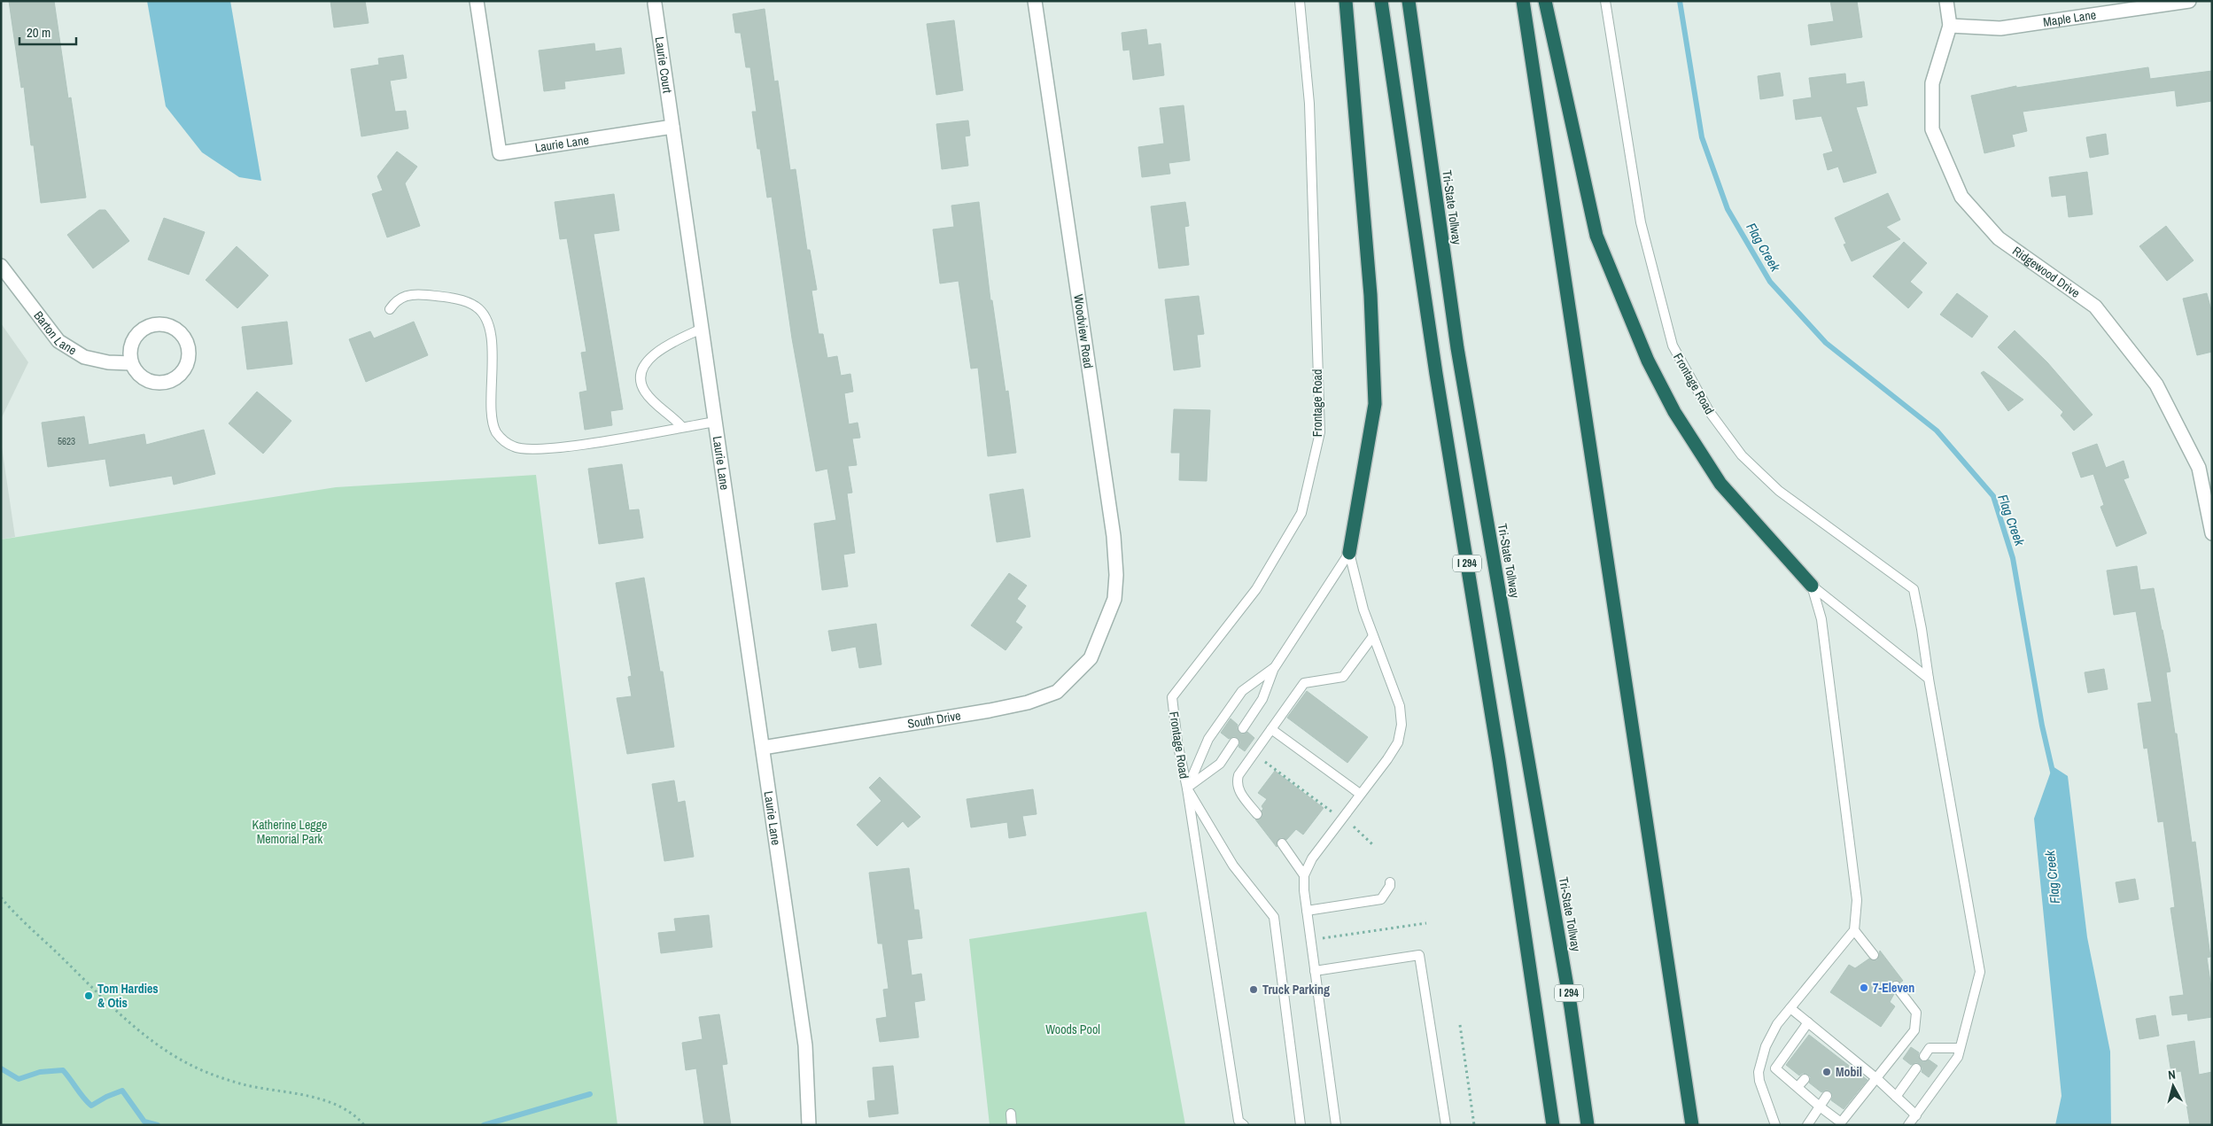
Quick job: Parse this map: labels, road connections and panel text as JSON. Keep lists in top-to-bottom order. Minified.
{"streets":{"highway":["Tri-State Tollway","I 294"],"street":["Maple Lane","Laurie Court","Laurie Lane","Ridgewood Drive","Barton Lane","Woodview Road","South Drive"],"lane":["Frontage Road"]},"crossings":[["Maple Lane","Ridgewood Drive"],["Laurie Court","Laurie Lane"],["Laurie Lane","South Drive"],["Woodview Road","South Drive"]],"water":["Flag Creek"],"parks":["Katherine Legge Memorial Park","Woods Pool"],"places":["7-Eleven","Truck Parking","Tom Hardies & Otis","Mobil"],"house_numbers":["5623"],"scale_bar":"20 m","north":"top"}
